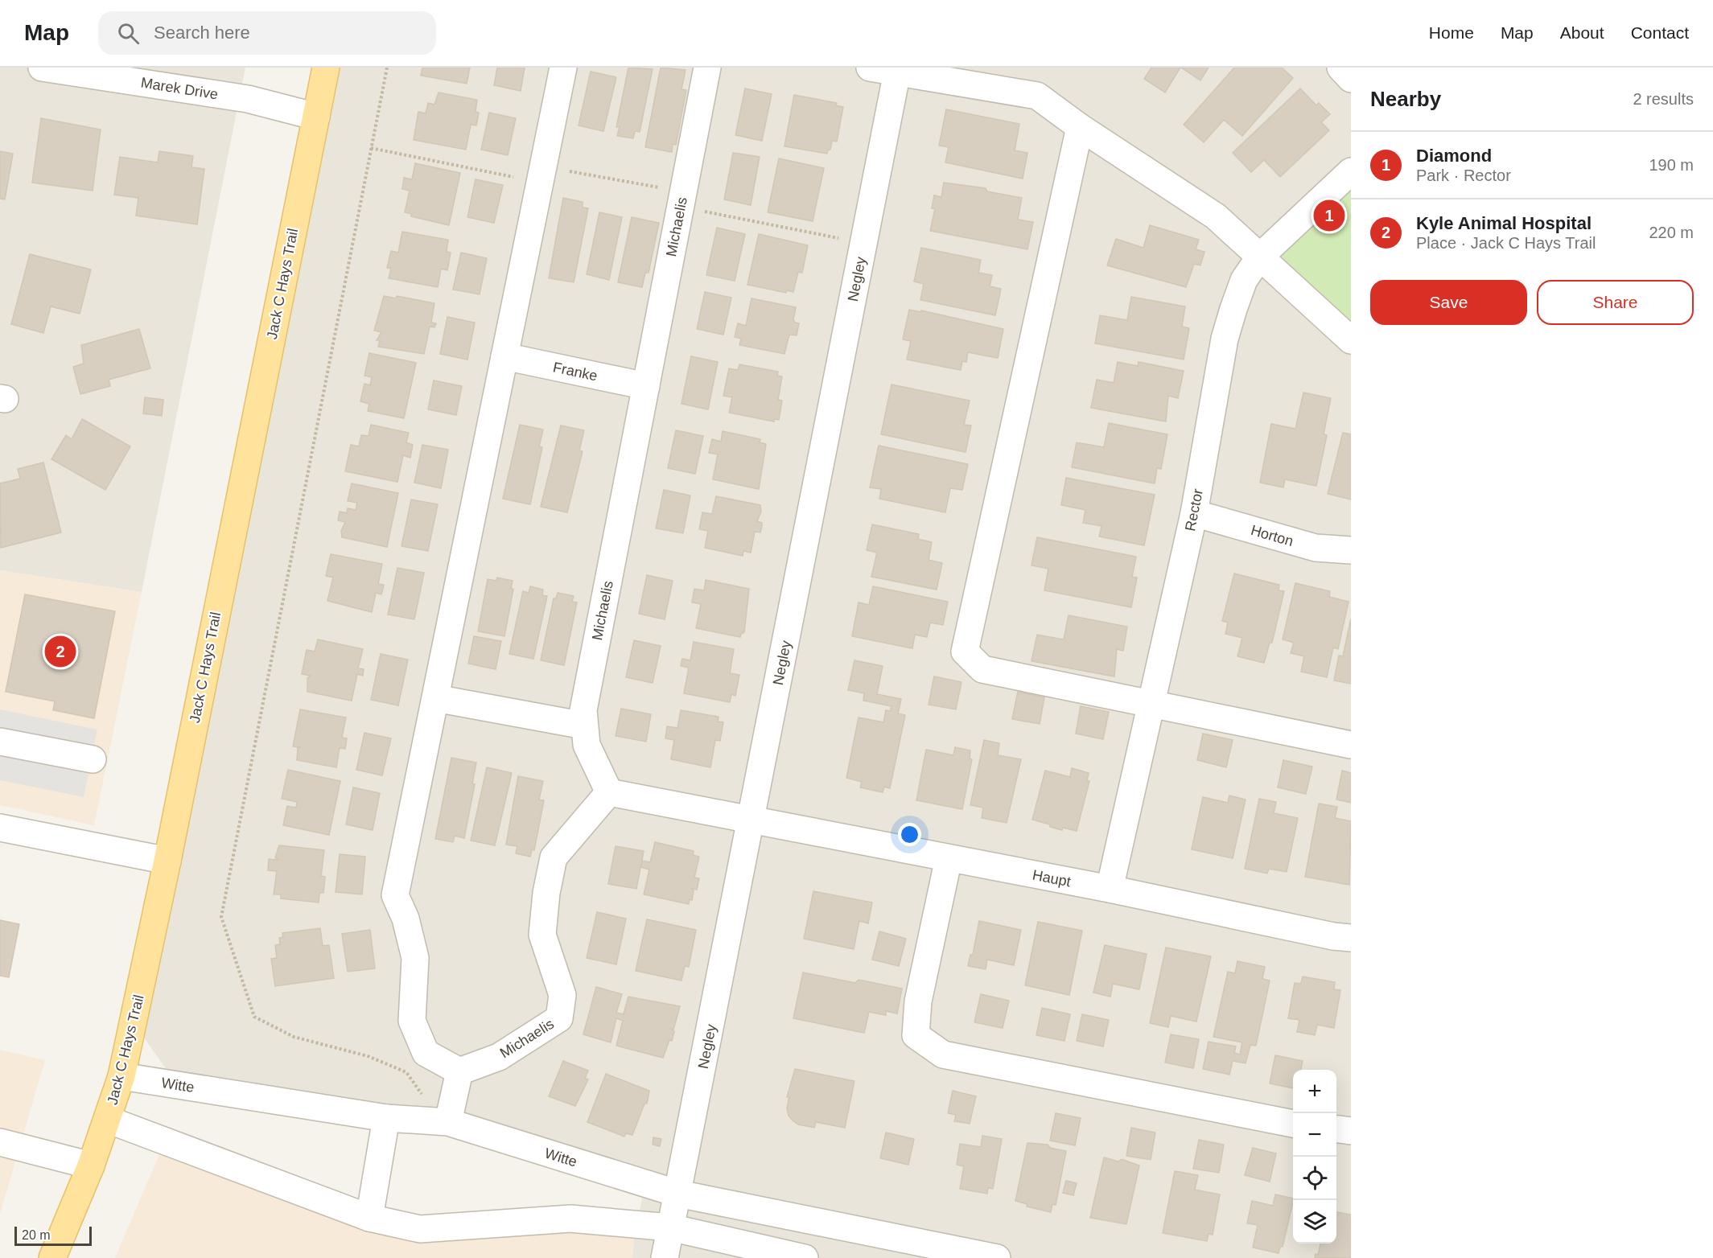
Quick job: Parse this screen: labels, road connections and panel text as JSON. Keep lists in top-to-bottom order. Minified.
{"streets":{"main road":["Jack C Hays Trail"],"street":["Marek Drive","Michaelis","Negley","Franke","Rector","Horton","Haupt","Witte"]},"crossings":[["Marek Drive","Jack C Hays Trail"],["Michaelis","Franke"],["Michaelis","Haupt"],["Negley","Haupt"],["Negley","Witte"],["Jack C Hays Trail","Witte"],["Rector","Horton"],["Rector","Haupt"]],"scale_bar":"20 m","page":{"header":"Map","search":"Search here","nav":["Home","Map","About","Contact"],"heading":["Nearby","2 results"],"list":[{"mark":"1","name":"Diamond","note":"Park · Rector","value":"190 m"},{"mark":"2","name":"Kyle Animal Hospital","note":"Place · Jack C Hays Trail","value":"220 m"}],"pins":["1","2"],"buttons":["Save","Share"],"map_buttons":["+","−"],"scale":"20 m"}}
